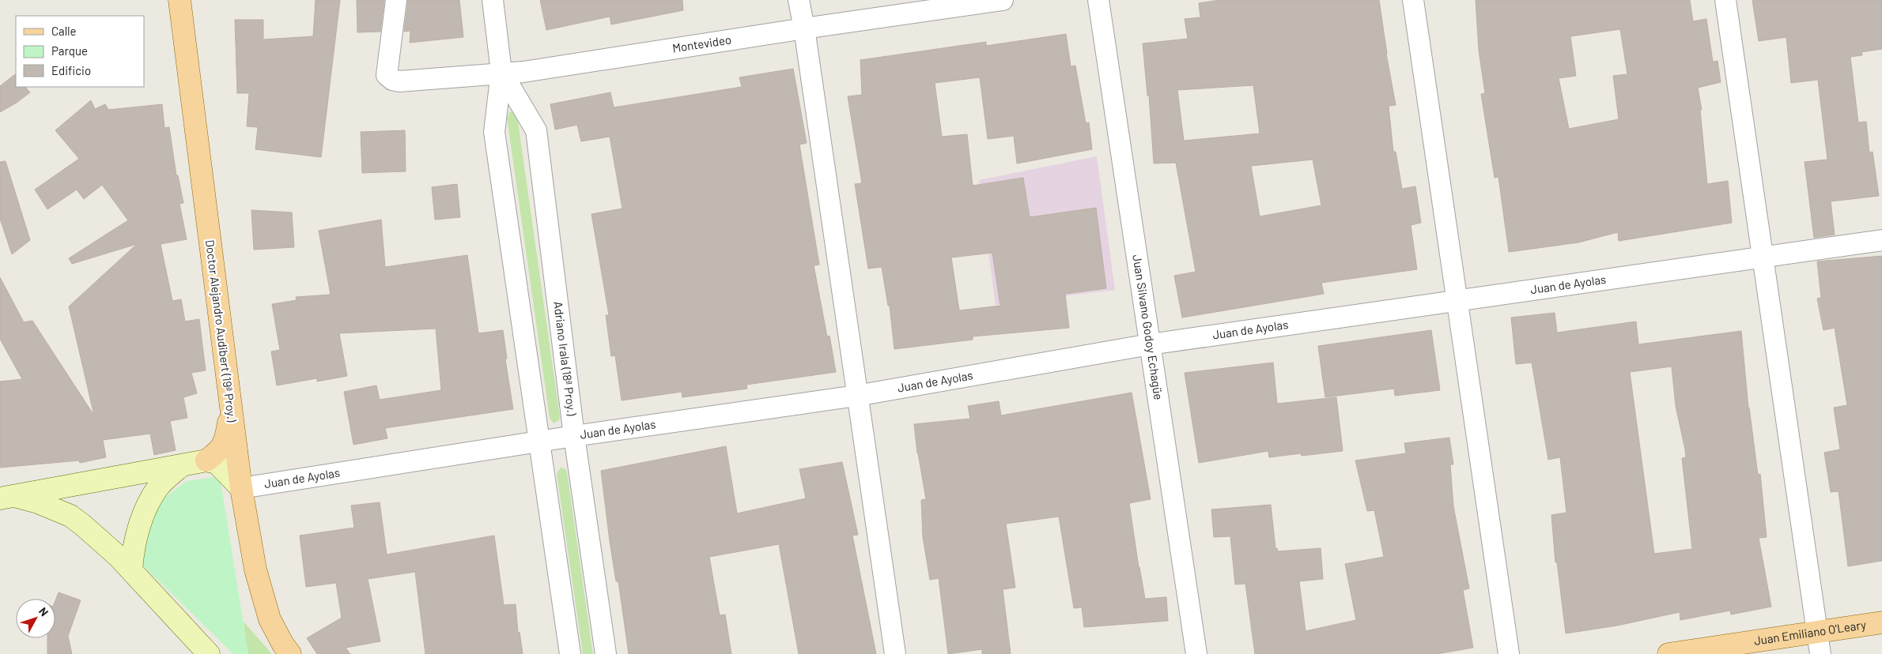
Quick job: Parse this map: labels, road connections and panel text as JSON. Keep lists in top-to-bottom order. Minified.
{"streets":{"main road":["Doctor Alejandro Audibert (19ª Proy.)","Juan Emiliano O'Leary"],"street":["Montevideo","Juan de Ayolas","Juan Silvano Godoy Echagüe","Adriano Irala (18ª Proy.)"]},"crossings":[["Montevideo","Adriano Irala (18ª Proy.)"],["Juan de Ayolas","Juan Silvano Godoy Echagüe"],["Juan de Ayolas","Doctor Alejandro Audibert (19ª Proy.)"],["Juan de Ayolas","Adriano Irala (18ª Proy.)"]],"legend":["Calle","Parque","Edificio"],"north":"top right"}
